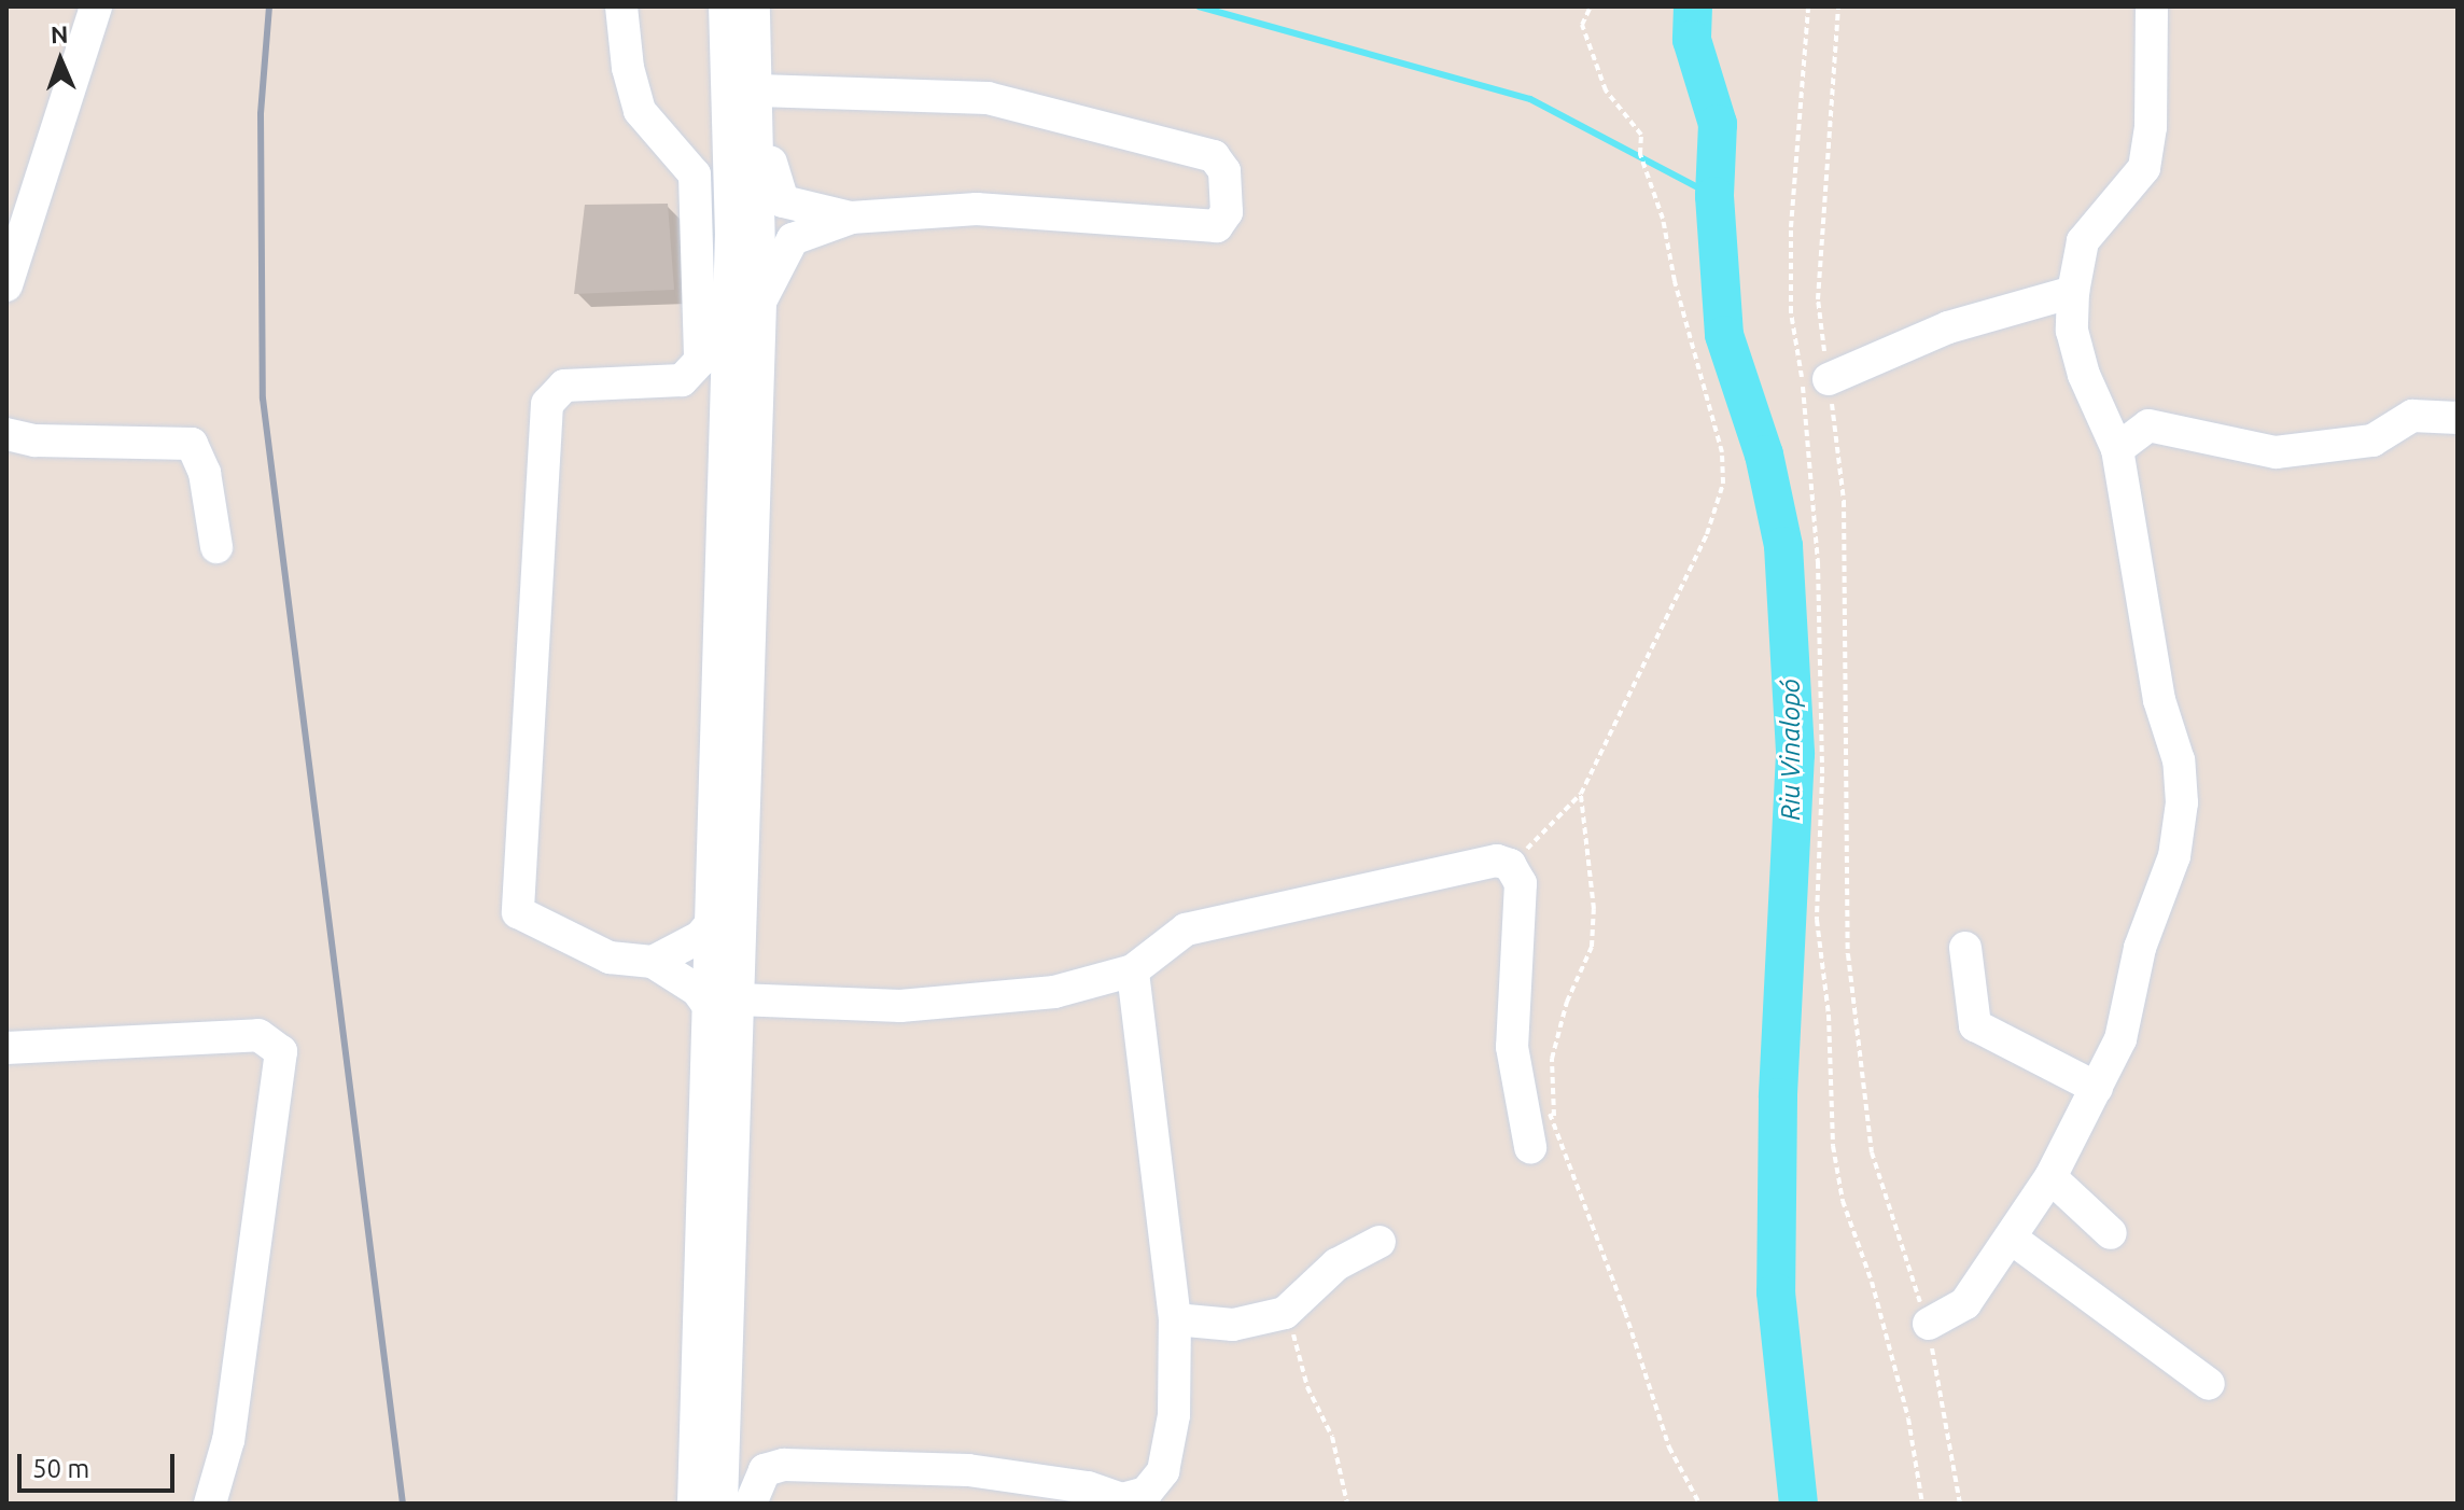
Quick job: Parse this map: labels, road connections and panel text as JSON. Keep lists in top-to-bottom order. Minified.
{"water":["Riu Vinalopó"],"scale_bar":"50 m","north":"top"}
